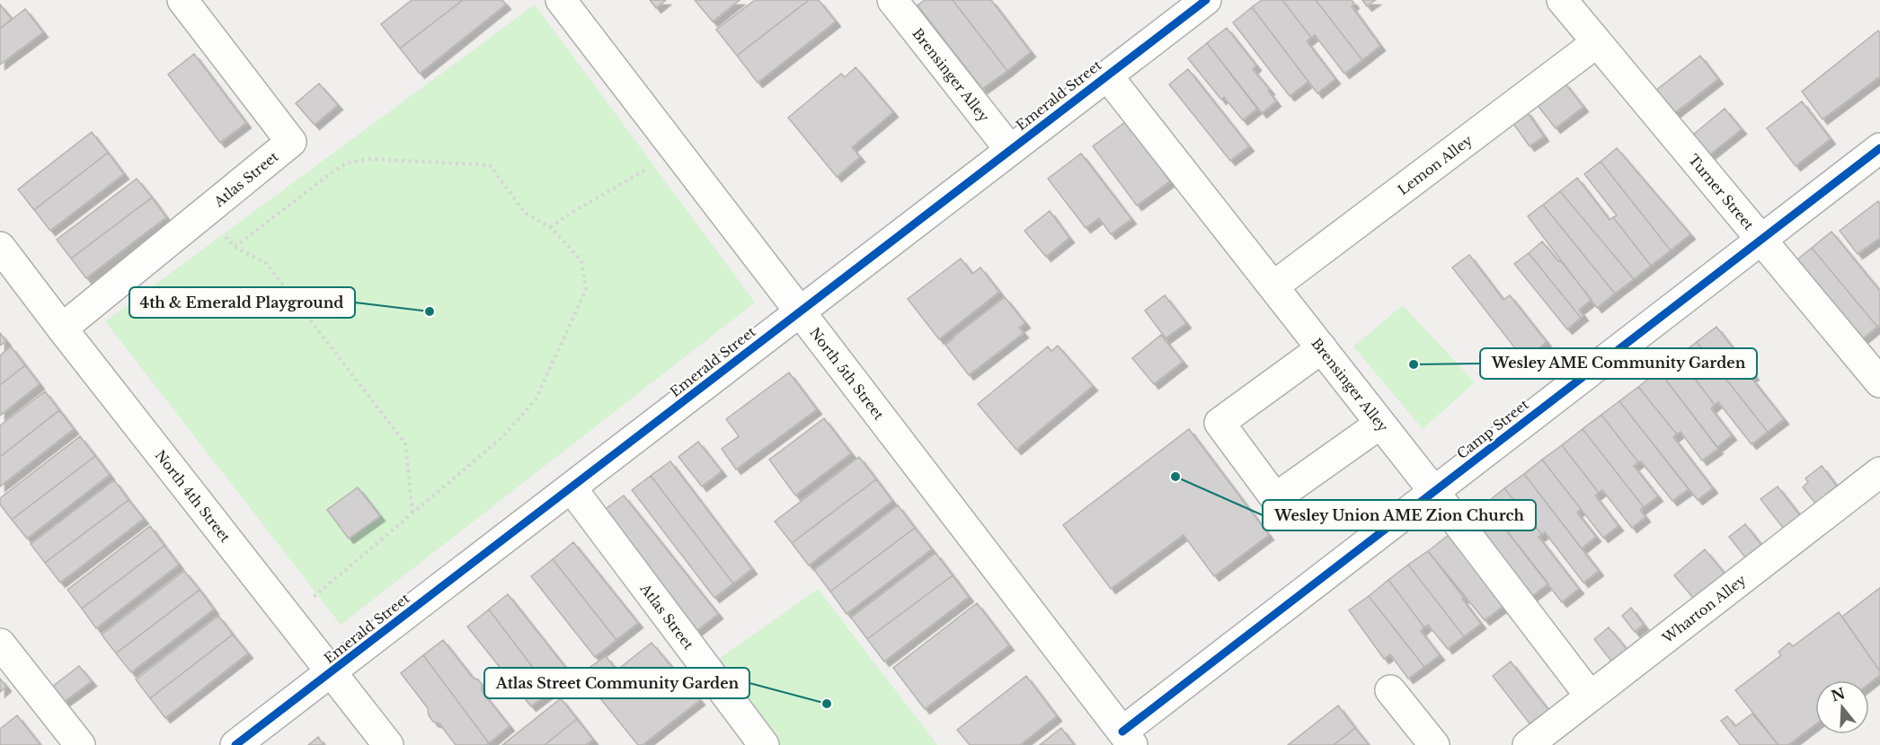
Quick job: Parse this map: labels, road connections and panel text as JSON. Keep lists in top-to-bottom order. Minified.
{"streets":{"street":["Brensinger Alley","Emerald Street","Lemon Alley","Atlas Street","Turner Street","North 5th Street","Camp Street","North 4th Street","Wharton Alley"]},"crossings":[["Brensinger Alley","Emerald Street"],["Brensinger Alley","Lemon Alley"],["Brensinger Alley","Camp Street"],["Brensinger Alley","Wharton Alley"],["Emerald Street","Atlas Street"],["Emerald Street","North 5th Street"],["Emerald Street","North 4th Street"],["Lemon Alley","Turner Street"],["Atlas Street","North 4th Street"],["Turner Street","Camp Street"],["North 5th Street","Camp Street"]],"places":["4th & Emerald Playground","Wesley AME Community Garden","Wesley Union AME Zion Church","Atlas Street Community Garden"],"north":"top"}
